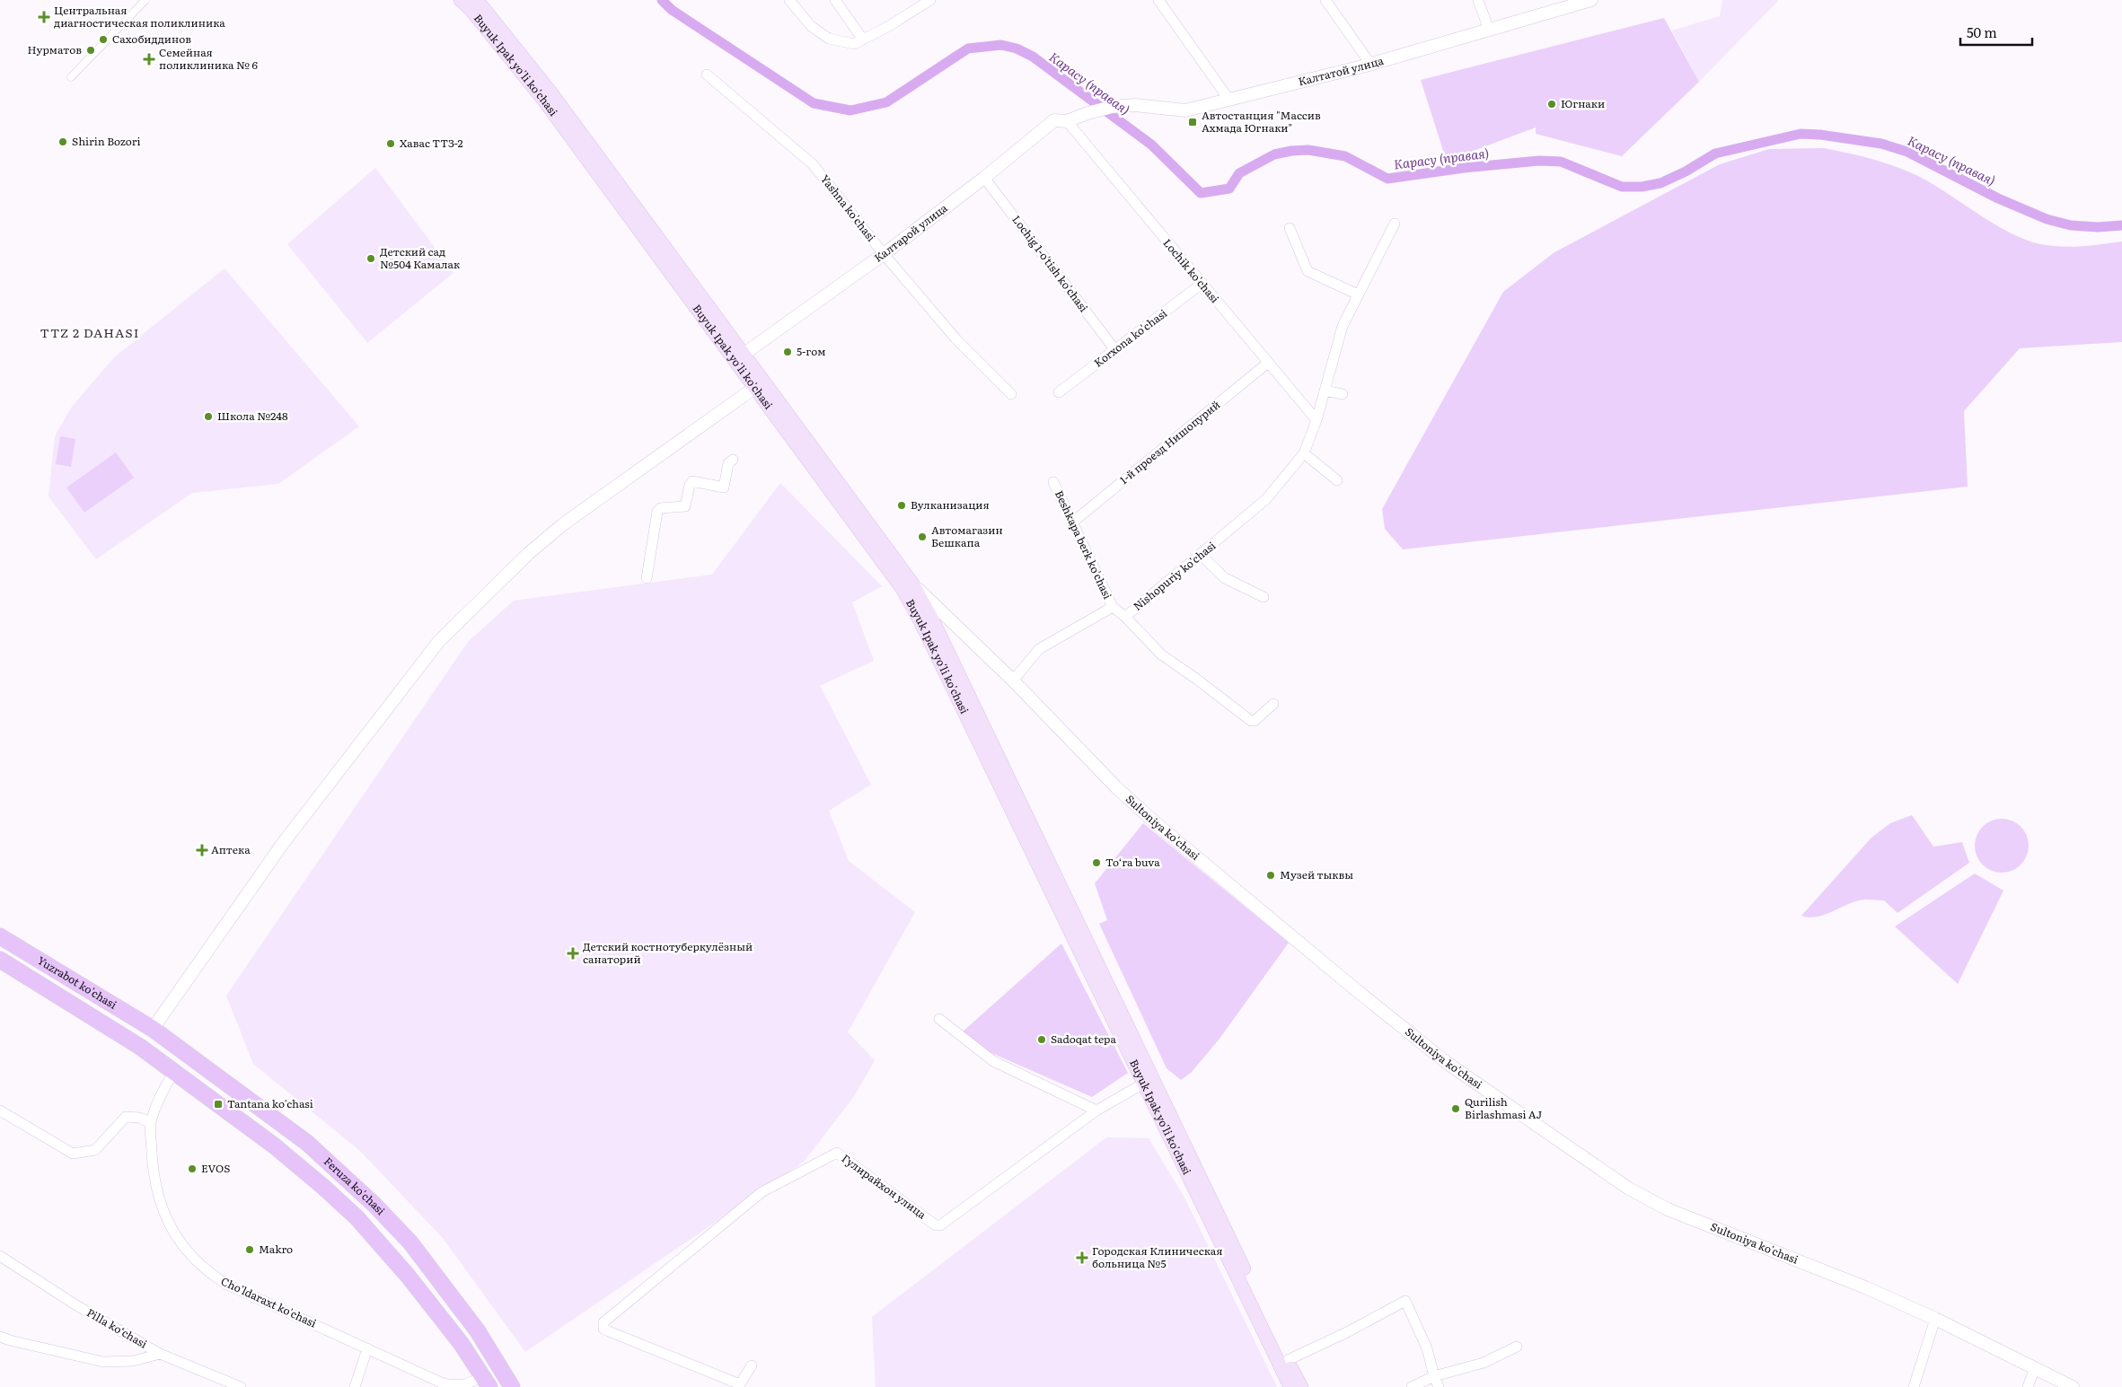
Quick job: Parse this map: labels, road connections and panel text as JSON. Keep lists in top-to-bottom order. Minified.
{"streets":{"main road":["Buyuk Ipak yo'li ko'chasi","Yuzrabot ko'chasi","Feruza ko'chasi"],"street":["Калтатой улица","Yashna ko'chasi","Калтарой улица","Lochig 1-o'tish ko'chasi","Lochik ko'chasi","Korxona ko'chasi","1-й проезд Нишопурий","Beshkapa berk ko'chasi","Nishopuriy ko'chasi","Sultoniya ko'chasi","Гулирайхон улица","Cho'ldaraxt ko'chasi","Pilla ko‘chasi"]},"crossings":[["Buyuk Ipak yo'li ko'chasi","Калтарой улица"],["Buyuk Ipak yo'li ko'chasi","Sultoniya ko'chasi"],["Калтатой улица","Калтарой улица"],["Yashna ko'chasi","Калтарой улица"],["Калтарой улица","Lochig 1-o'tish ko'chasi"],["Калтарой улица","Lochik ko'chasi"],["Lochig 1-o'tish ko'chasi","Korxona ko'chasi"],["Lochik ko'chasi","Korxona ko'chasi"],["Lochik ko'chasi","1-й проезд Нишопурий"],["Lochik ko'chasi","Nishopuriy ko'chasi"],["1-й проезд Нишопурий","Beshkapa berk ko'chasi"],["Beshkapa berk ko'chasi","Nishopuriy ko'chasi"],["Yuzrabot ko'chasi","Feruza ko'chasi"],["Feruza ko'chasi","Cho'ldaraxt ko'chasi"]],"districts":["TTZ 2 DAHASI"],"water":["Карасу (правая)"],"places":{"health":["Центральная диагностическая поликлиника","Семейная поликлиника № 6","Аптека","Детский костнотуберкулёзный санаторий","Городская Клиническая больница №5"],"other":["Сахобиддинов","Нурматов","Югнаки","Shirin Bozori","Хавас ТТЗ-2","Детский сад №504 Камалак","5-гом","Школа №248","Вулканизация","Автомагазин Бешкапа","To‘ra buva","Музей тыквы","Sadoqat tepa","Qurilish Birlashmasi AJ","EVOS","Makro"],"transit":["Автостанция \"Массив Ахмада Югнаки\"","Tantana ko'chasi"]},"scale_bar":"50 m"}
